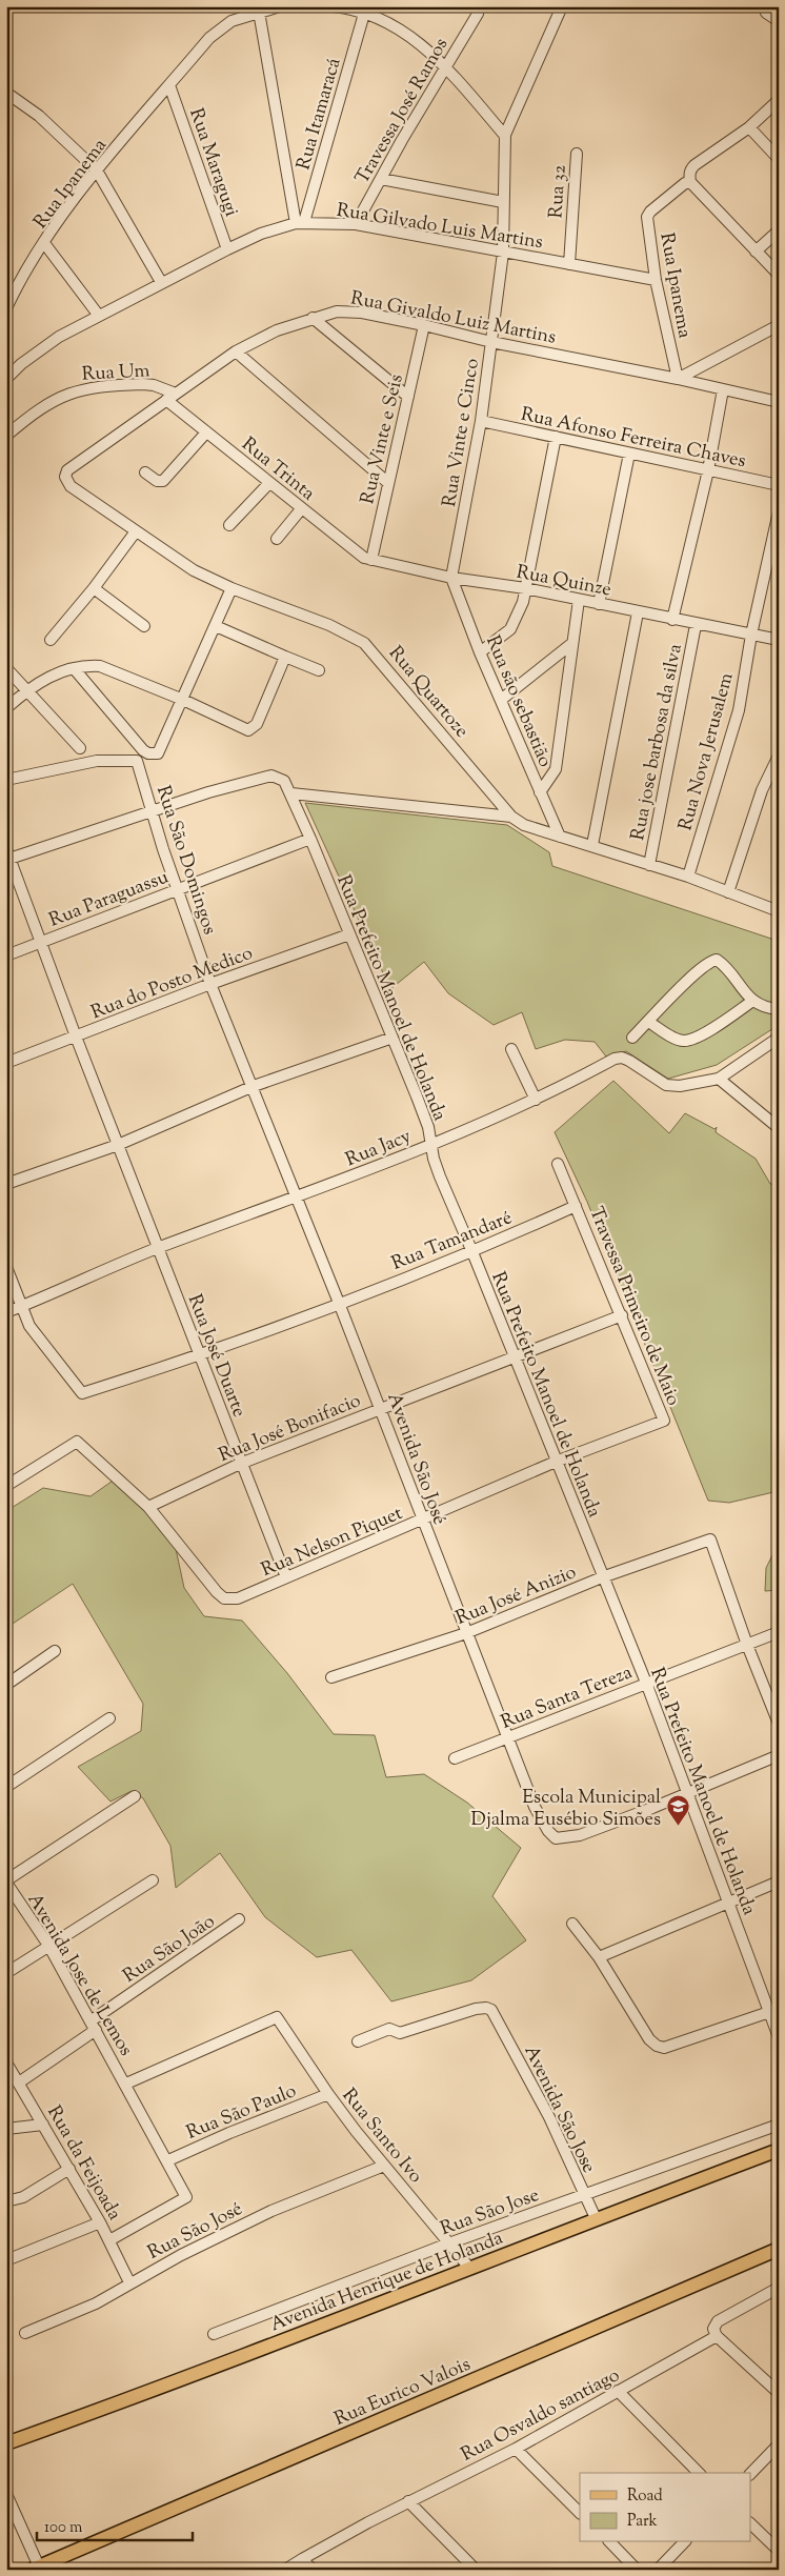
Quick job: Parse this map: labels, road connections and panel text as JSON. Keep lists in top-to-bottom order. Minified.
{"streets":{"main road":["Avenida Henrique de Holanda","Rua Eurico Valois"],"street":["Travessa José Ramos","Rua Itamaracá","Rua Maragugi","Rua Ipanema","Rua 32","Rua Gilvado Luis Martins","Rua Givaldo Luiz Martins","Rua Um","Rua Vinte e Cinco","Rua Afonso Ferreira Chaves","Rua Vinte e Seis","Rua Trinta","Rua Quinze","Rua Quartoze","Rua são sebastião","Rua jose barbosa da silva","Rua Nova Jerusalem","Rua São Domingos","Rua Paraguassu","Rua do Posto Medico","Rua Prefeito Manoel de Holanda","Rua Jacy","Rua Tamandaré","Travessa Primeiro de Maio","Rua José Duarte","Rua José Bonifacio","Avenida São José","Rua Nelson Piquet","Rua José Anizio","Rua Santa Tereza","Rua São João","Avenida Jose de Lemos","Avenida São Jose","Rua São Paulo","Rua Santo Ivo","Rua da Feijoada","Rua São Jose","Rua São José","Rua Osvaldo santiago"]},"crossings":[["Travessa José Ramos","Rua Gilvado Luis Martins"],["Rua Itamaracá","Rua Gilvado Luis Martins"],["Rua Maragugi","Rua Ipanema"],["Rua Maragugi","Rua Gilvado Luis Martins"],["Rua Ipanema","Rua Gilvado Luis Martins"],["Rua Ipanema","Rua Givaldo Luiz Martins"],["Rua 32","Rua Gilvado Luis Martins"],["Rua Gilvado Luis Martins","Rua Vinte e Cinco"],["Rua Givaldo Luiz Martins","Rua Um"],["Rua Givaldo Luiz Martins","Rua Vinte e Cinco"],["Rua Givaldo Luiz Martins","Rua Vinte e Seis"],["Rua Givaldo Luiz Martins","Rua Trinta"],["Rua Givaldo Luiz Martins","Rua Quartoze"],["Rua Vinte e Cinco","Rua Afonso Ferreira Chaves"],["Rua Vinte e Cinco","Rua Quinze"],["Rua Vinte e Cinco","Rua são sebastião"],["Rua Vinte e Seis","Rua Trinta"],["Rua Vinte e Seis","Rua Quinze"],["Rua Trinta","Rua Quinze"],["Rua Quinze","Rua são sebastião"],["Rua Quinze","Rua jose barbosa da silva"],["Rua Quinze","Rua Nova Jerusalem"],["Rua Quartoze","Rua são sebastião"],["Rua Quartoze","Rua jose barbosa da silva"],["Rua Quartoze","Rua Nova Jerusalem"],["Rua São Domingos","Rua Paraguassu"],["Rua São Domingos","Rua do Posto Medico"],["Rua São Domingos","Rua Prefeito Manoel de Holanda"],["Rua São Domingos","Avenida São José"],["Rua Paraguassu","Rua Prefeito Manoel de Holanda"],["Rua Paraguassu","Rua José Duarte"],["Rua do Posto Medico","Rua Prefeito Manoel de Holanda"],["Rua do Posto Medico","Rua José Duarte"],["Rua Prefeito Manoel de Holanda","Rua Jacy"],["Rua Prefeito Manoel de Holanda","Rua Tamandaré"],["Rua Prefeito Manoel de Holanda","Rua José Bonifacio"],["Rua Prefeito Manoel de Holanda","Avenida São José"],["Rua Prefeito Manoel de Holanda","Rua Nelson Piquet"],["Rua Prefeito Manoel de Holanda","Rua José Anizio"],["Rua Prefeito Manoel de Holanda","Rua Santa Tereza"],["Rua Jacy","Rua Tamandaré"],["Rua Jacy","Rua José Duarte"],["Rua Jacy","Avenida São José"],["Rua Tamandaré","Travessa Primeiro de Maio"],["Rua Tamandaré","Rua José Duarte"],["Rua Tamandaré","Avenida São José"],["Travessa Primeiro de Maio","Rua José Bonifacio"],["Travessa Primeiro de Maio","Rua Nelson Piquet"],["Rua José Duarte","Rua José Bonifacio"],["Rua José Duarte","Rua Nelson Piquet"],["Rua José Bonifacio","Avenida São José"],["Rua José Bonifacio","Rua Nelson Piquet"],["Avenida São José","Rua Nelson Piquet"],["Avenida São José","Rua José Anizio"],["Avenida São José","Rua Santa Tereza"],["Rua José Anizio","Rua Santa Tereza"],["Rua São João","Avenida Jose de Lemos"],["Rua São João","Rua da Feijoada"],["Avenida Jose de Lemos","Rua São Paulo"],["Avenida Jose de Lemos","Rua Santo Ivo"],["Avenida Jose de Lemos","Rua da Feijoada"],["Avenida São Jose","Rua São Jose"],["Avenida São Jose","Avenida Henrique de Holanda"],["Rua São Paulo","Rua Santo Ivo"],["Rua Santo Ivo","Rua São Jose"],["Rua Santo Ivo","Rua São José"],["Rua Santo Ivo","Avenida Henrique de Holanda"],["Rua da Feijoada","Rua São José"]],"places":{"school or university":["Escola Municipal Djalma Eusébio Simões"]},"legend":["Road","Park"],"scale_bar":"100 m"}
